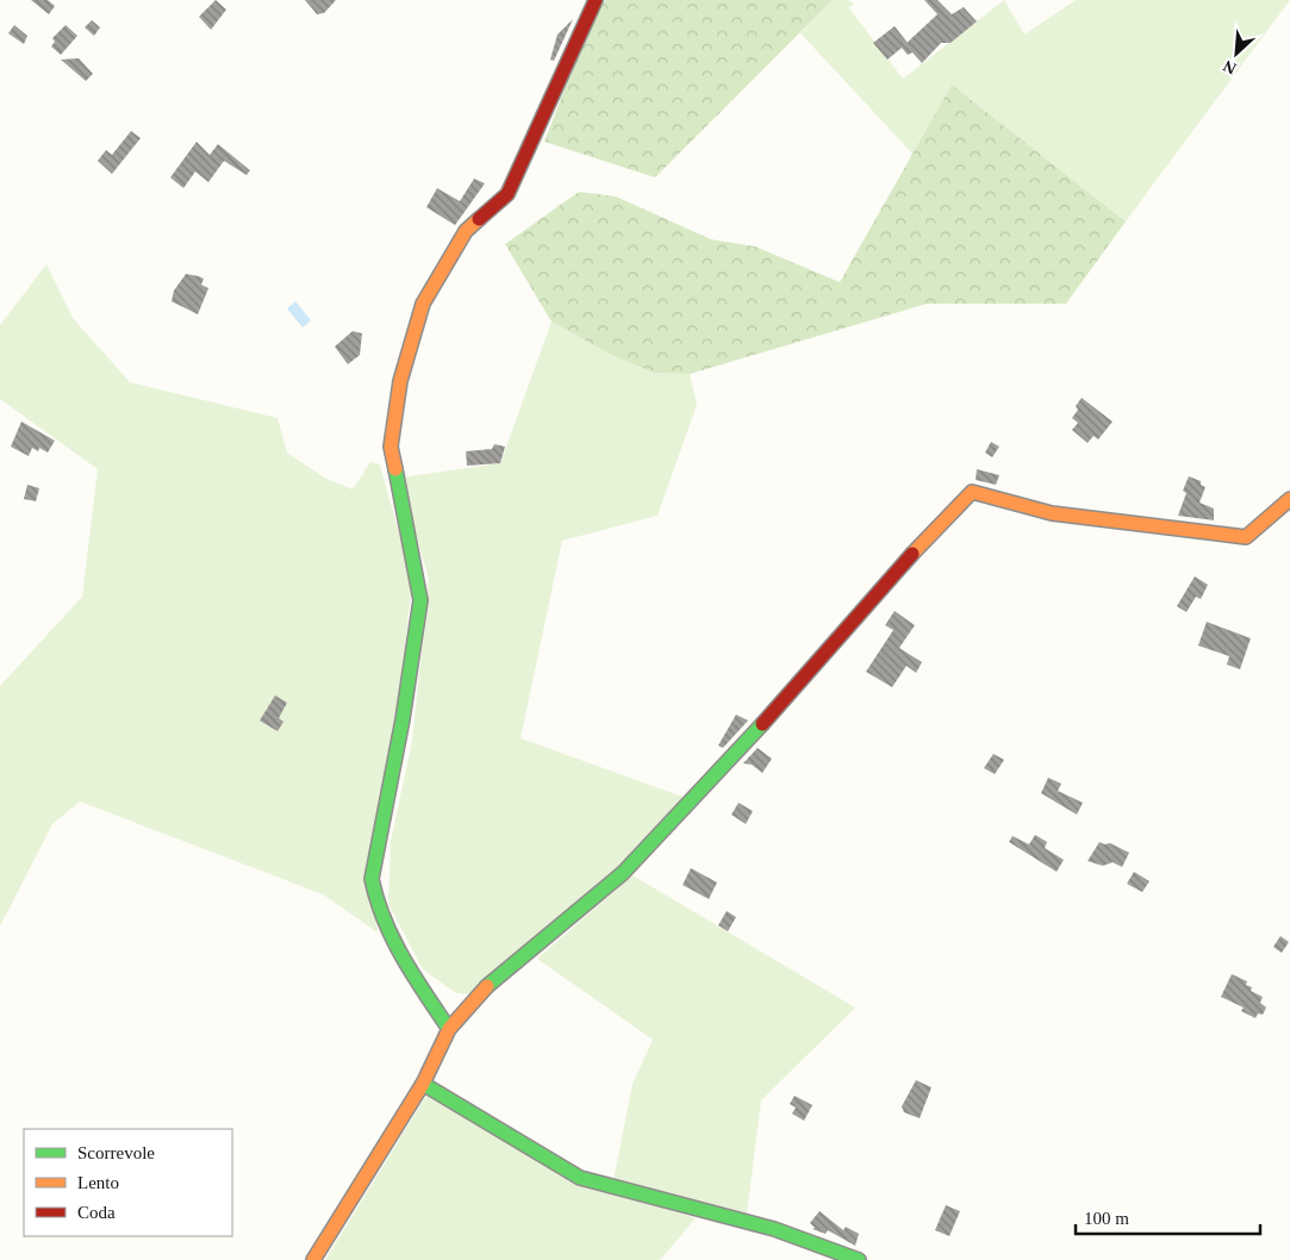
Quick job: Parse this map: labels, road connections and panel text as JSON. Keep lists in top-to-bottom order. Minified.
{"legend":["Scorrevole","Lento","Coda"],"scale_bar":"100 m","north":"bottom left"}
